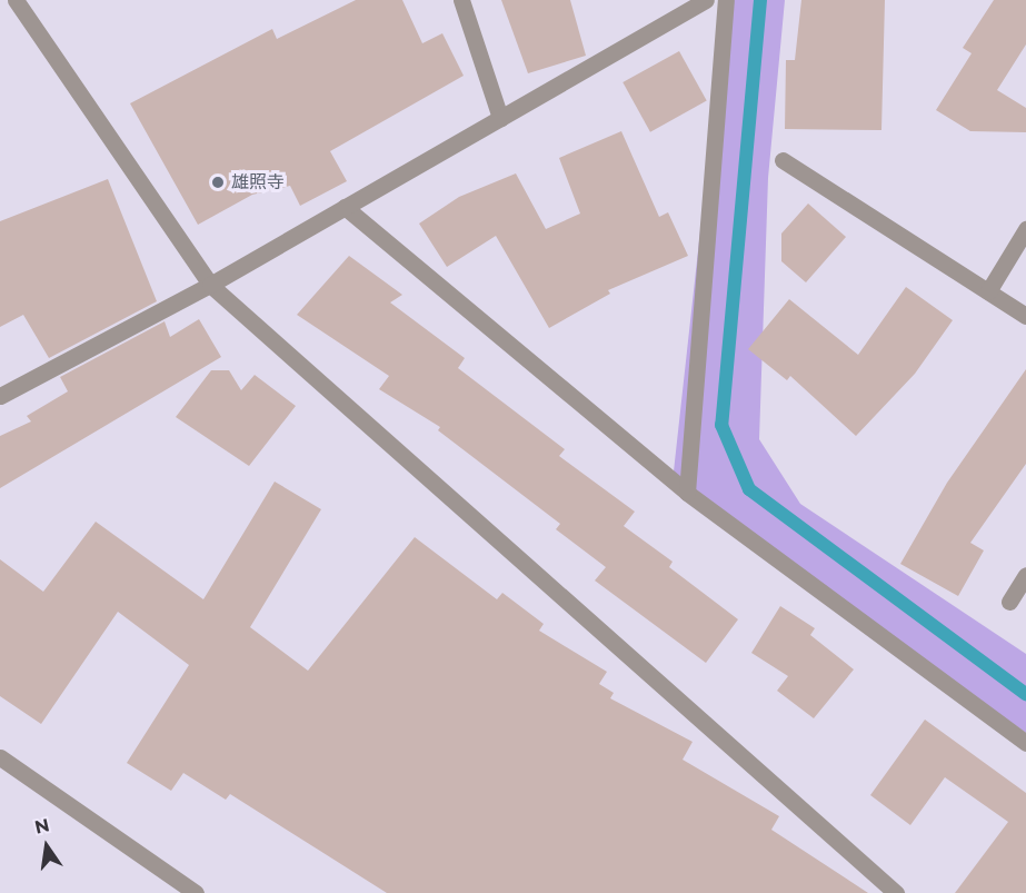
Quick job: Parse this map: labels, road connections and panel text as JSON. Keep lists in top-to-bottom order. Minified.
{"places":["雄照寺"],"north":"top"}
